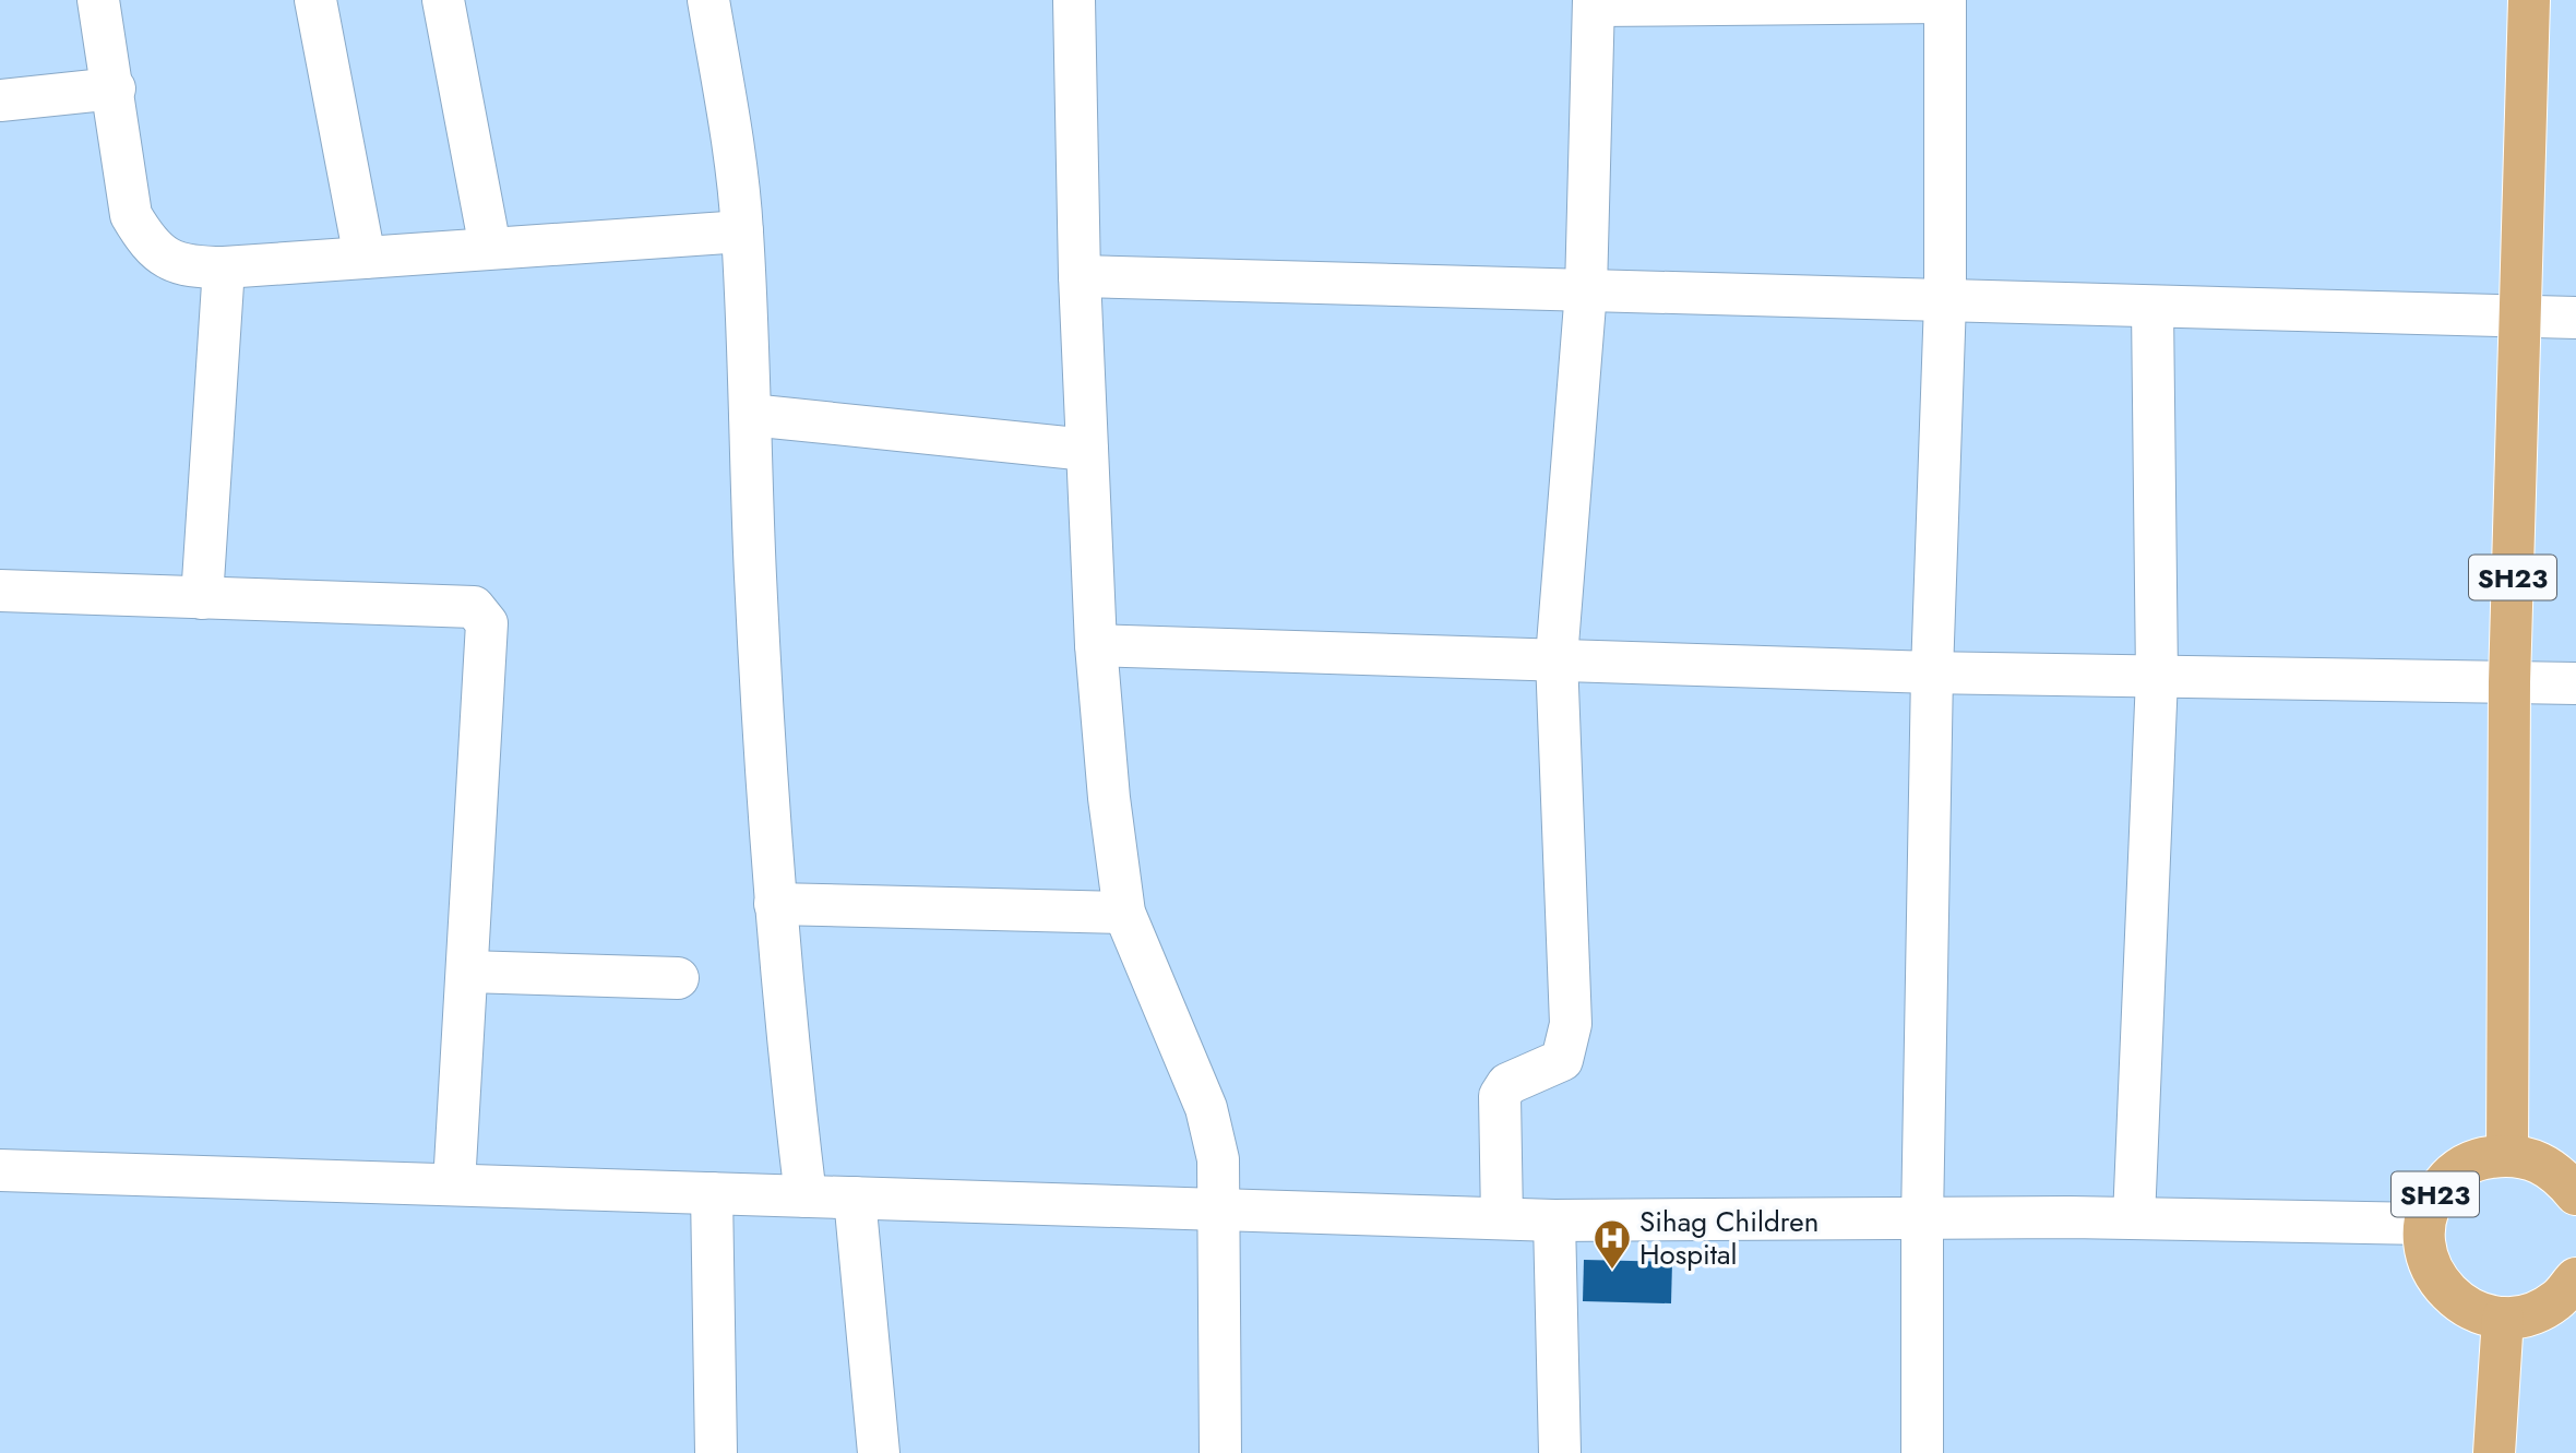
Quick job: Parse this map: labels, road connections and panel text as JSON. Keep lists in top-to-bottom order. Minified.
{"streets":{"main road":["SH23"]},"places":{"hospital":["Sihag Children Hospital"]}}
